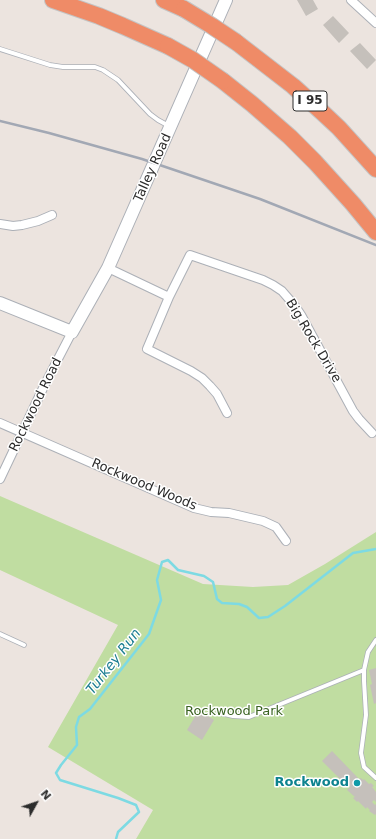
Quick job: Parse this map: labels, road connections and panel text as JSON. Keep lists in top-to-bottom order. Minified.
{"streets":{"highway":["I 95"],"street":["Talley Road","Big Rock Drive","Rockwood Road","Rockwood Woods"]},"crossings":[["Talley Road","Rockwood Road"],["Rockwood Road","Rockwood Woods"]],"water":["Turkey Run"],"parks":["Rockwood Park"],"places":["Rockwood"],"north":"top right"}
